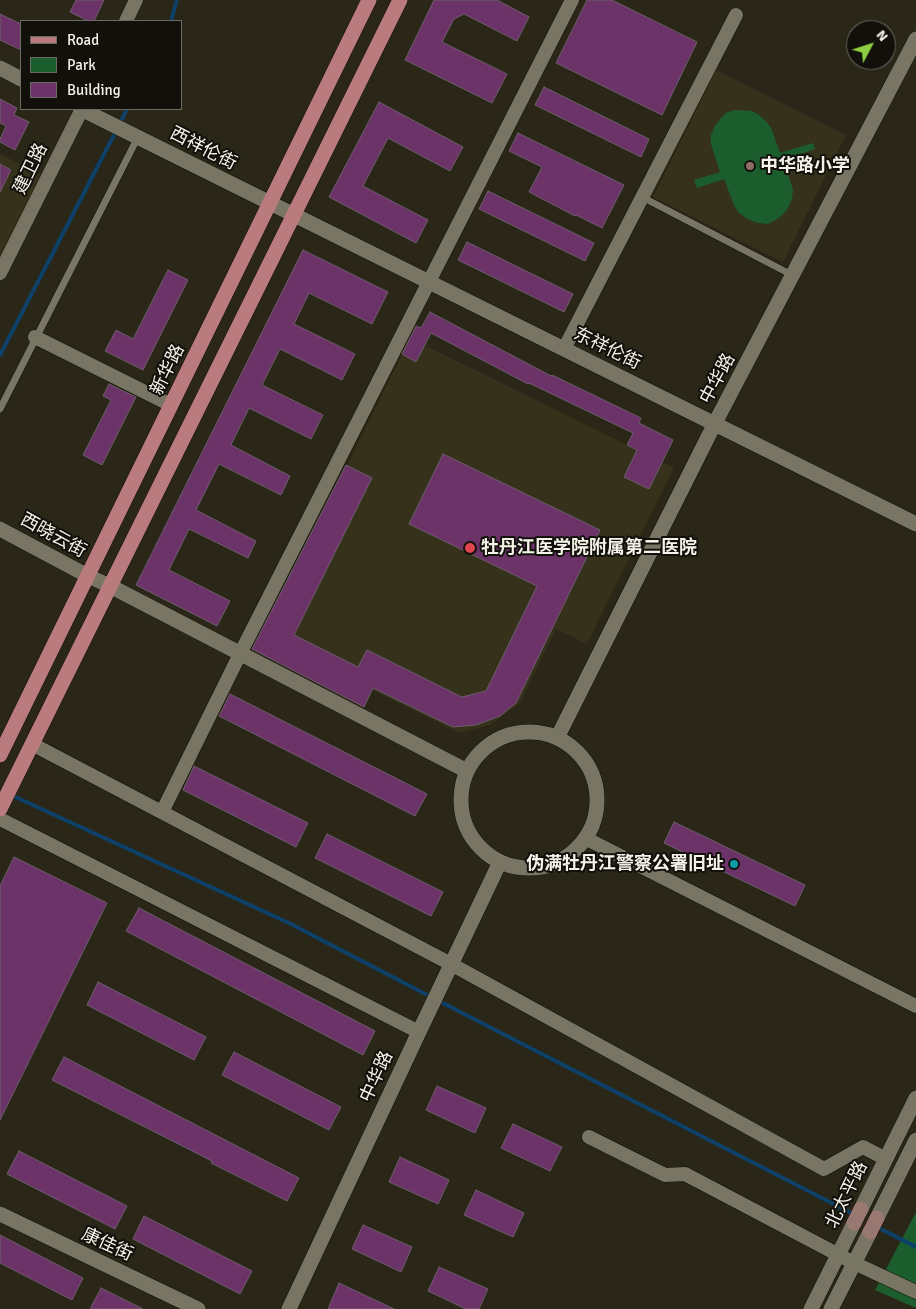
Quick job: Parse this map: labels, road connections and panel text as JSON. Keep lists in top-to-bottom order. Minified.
{"streets":{"main road":["新华路","北太平路"],"street":["西祥伦街","建卫路","东祥伦街","中华路","西晓云街","康佳街"]},"crossings":[["西祥伦街","东祥伦街"],["西祥伦街","新华路"],["东祥伦街","新华路"],["东祥伦街","中华路"],["新华路","西晓云街"],["中华路","西晓云街"]],"places":["中华路小学","牡丹江医学院附属第二医院","伪满牡丹江警察公署旧址"],"legend":["Road","Park","Building"],"north":"top right"}
